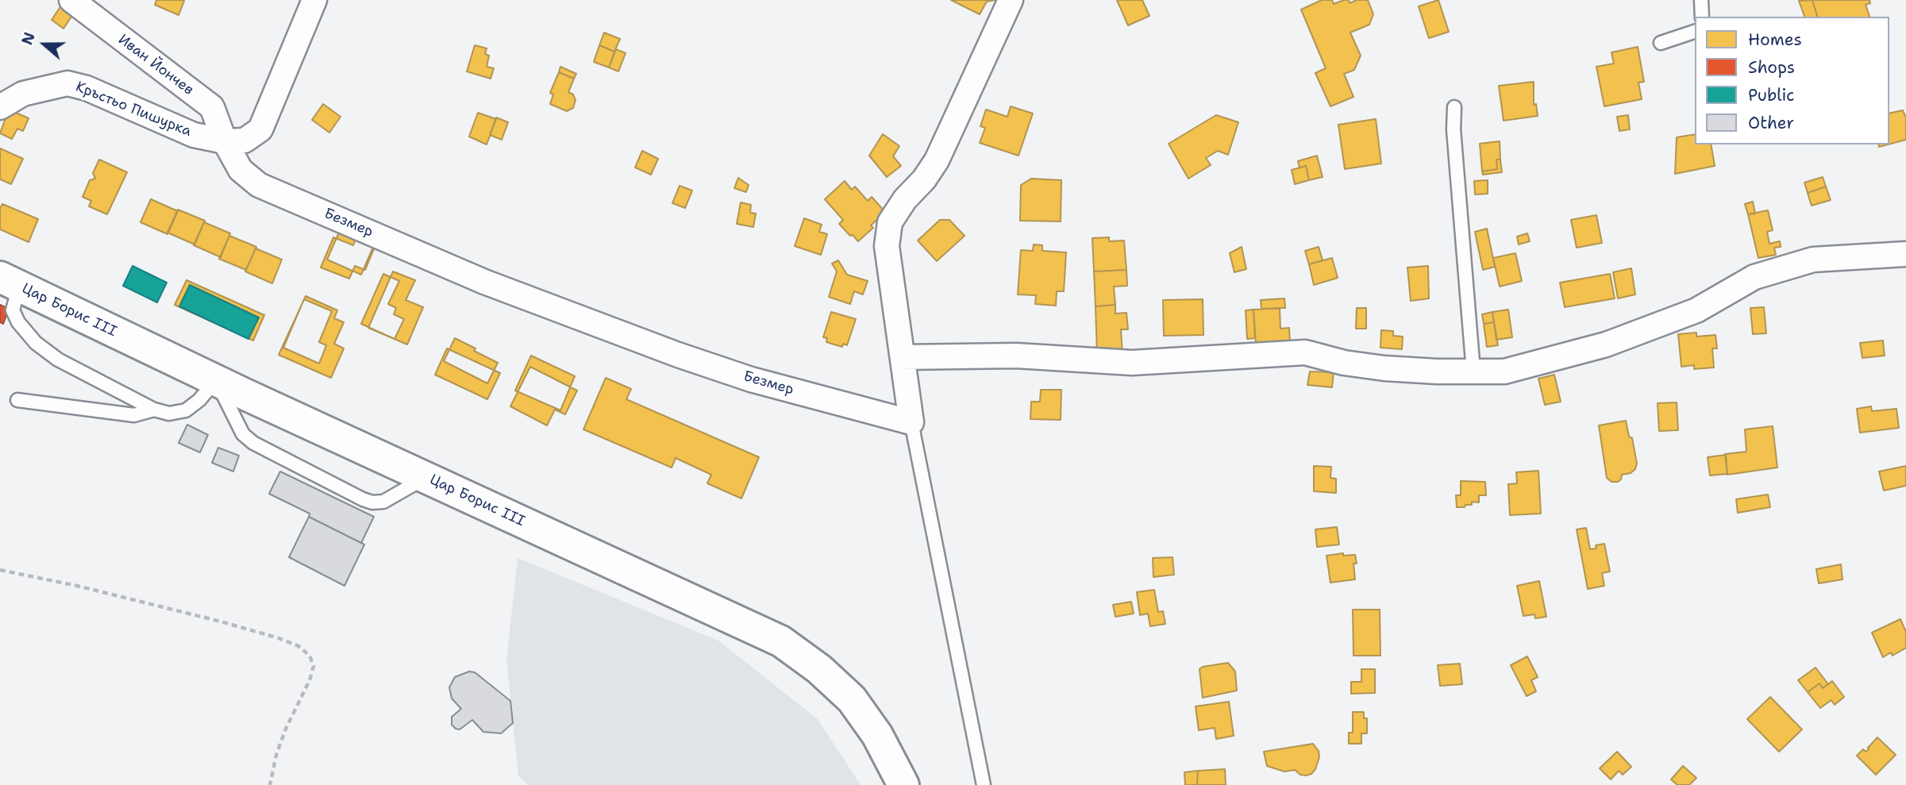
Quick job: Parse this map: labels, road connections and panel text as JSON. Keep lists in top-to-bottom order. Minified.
{"streets":{"street":["Иван Йончев","Кръстьо Пишурка","Безмер","Цар Борис III"]},"crossings":[["Иван Йончев","Кръстьо Пишурка"],["Иван Йончев","Безмер"],["Кръстьо Пишурка","Безмер"]],"legend":["Homes","Shops","Public","Other"],"north":"left"}
